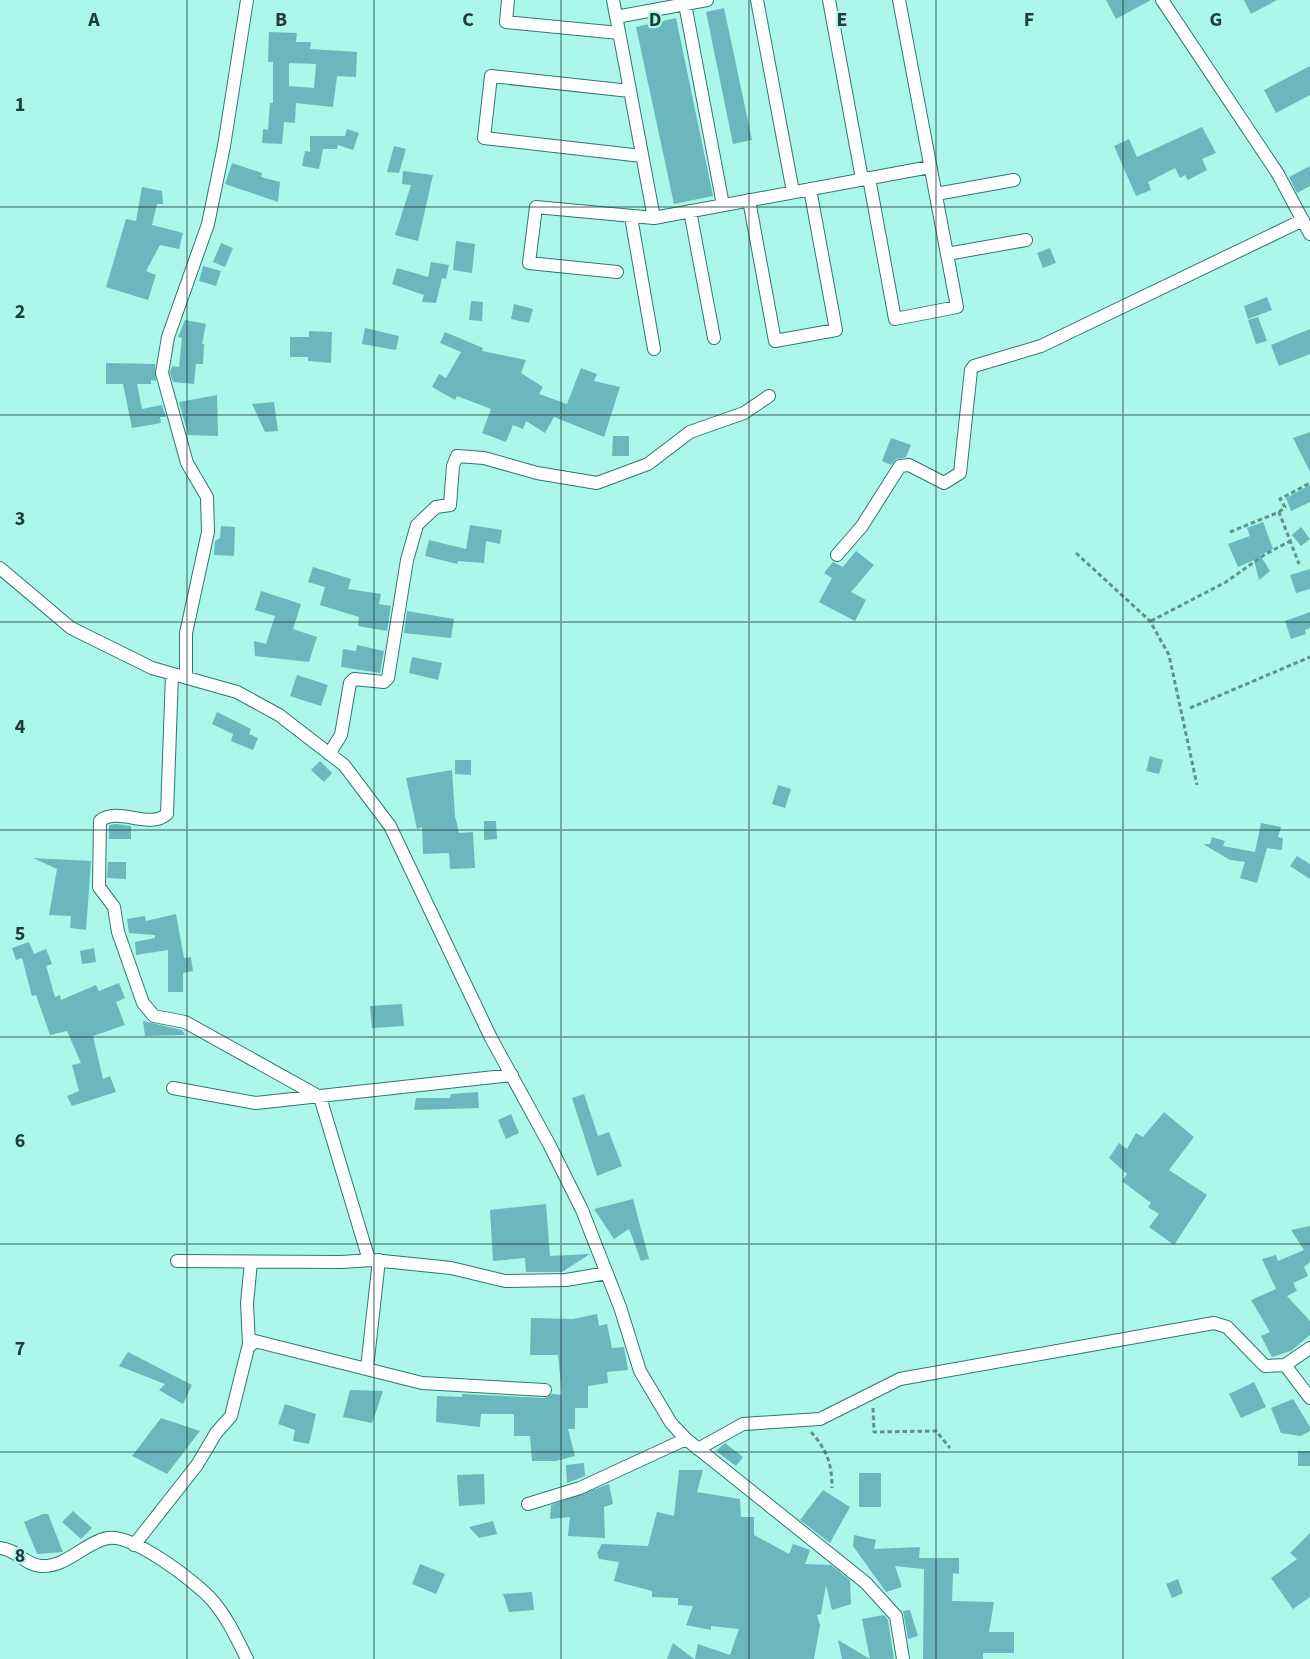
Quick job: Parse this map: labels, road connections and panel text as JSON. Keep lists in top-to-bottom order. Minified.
{"grid":{"columns":["A","B","C","D","E","F","G"],"rows":["1","2","3","4","5","6","7","8"]}}
